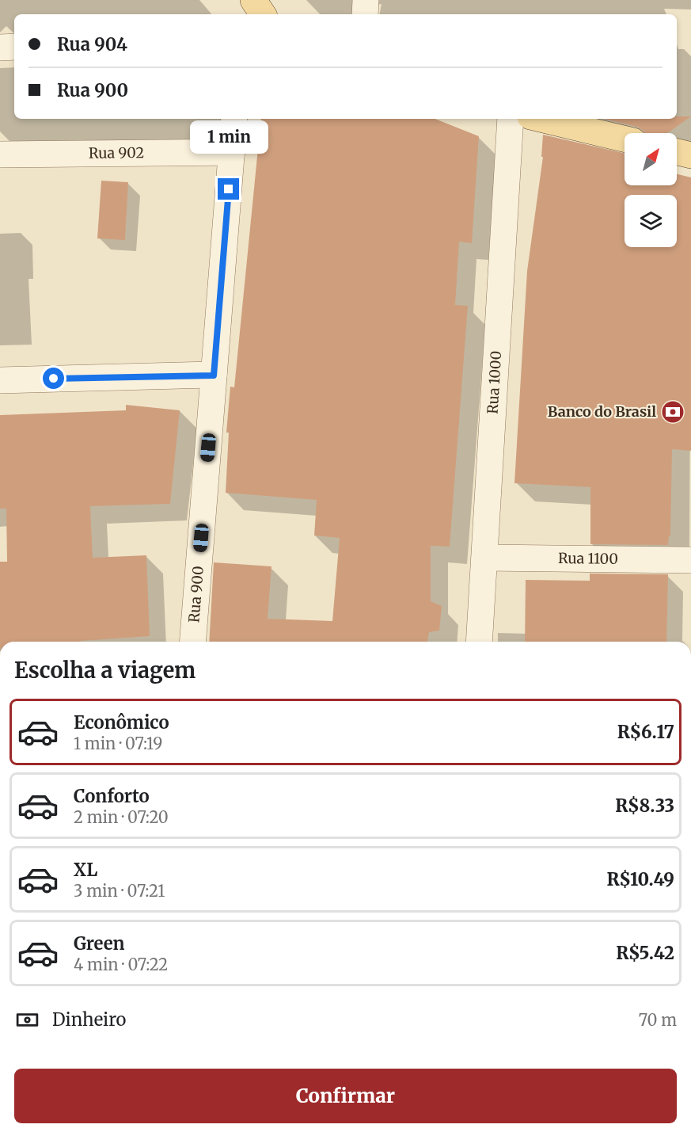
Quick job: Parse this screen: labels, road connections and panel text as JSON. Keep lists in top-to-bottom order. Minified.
{"streets":{"street":["Rua 902","Rua 1000","Rua 1100","Rua 900"]},"crossings":[["Rua 902","Rua 900"],["Rua 1000","Rua 1100"]],"places":{"bank":["Banco do Brasil"]},"north":"top right","page":{"banner":["Rua 904","Rua 900"],"bubble":"1 min","heading":"Escolha a viagem","list":[{"name":"Econômico","note":"1 min · 07:19","value":"R$6.17"},{"name":"Conforto","note":"2 min · 07:20","value":"R$8.33"},{"name":"XL","note":"3 min · 07:21","value":"R$10.49"},{"name":"Green","note":"4 min · 07:22","value":"R$5.42"}],"pay":["Dinheiro","70 m"],"buttons":"Confirmar"}}
